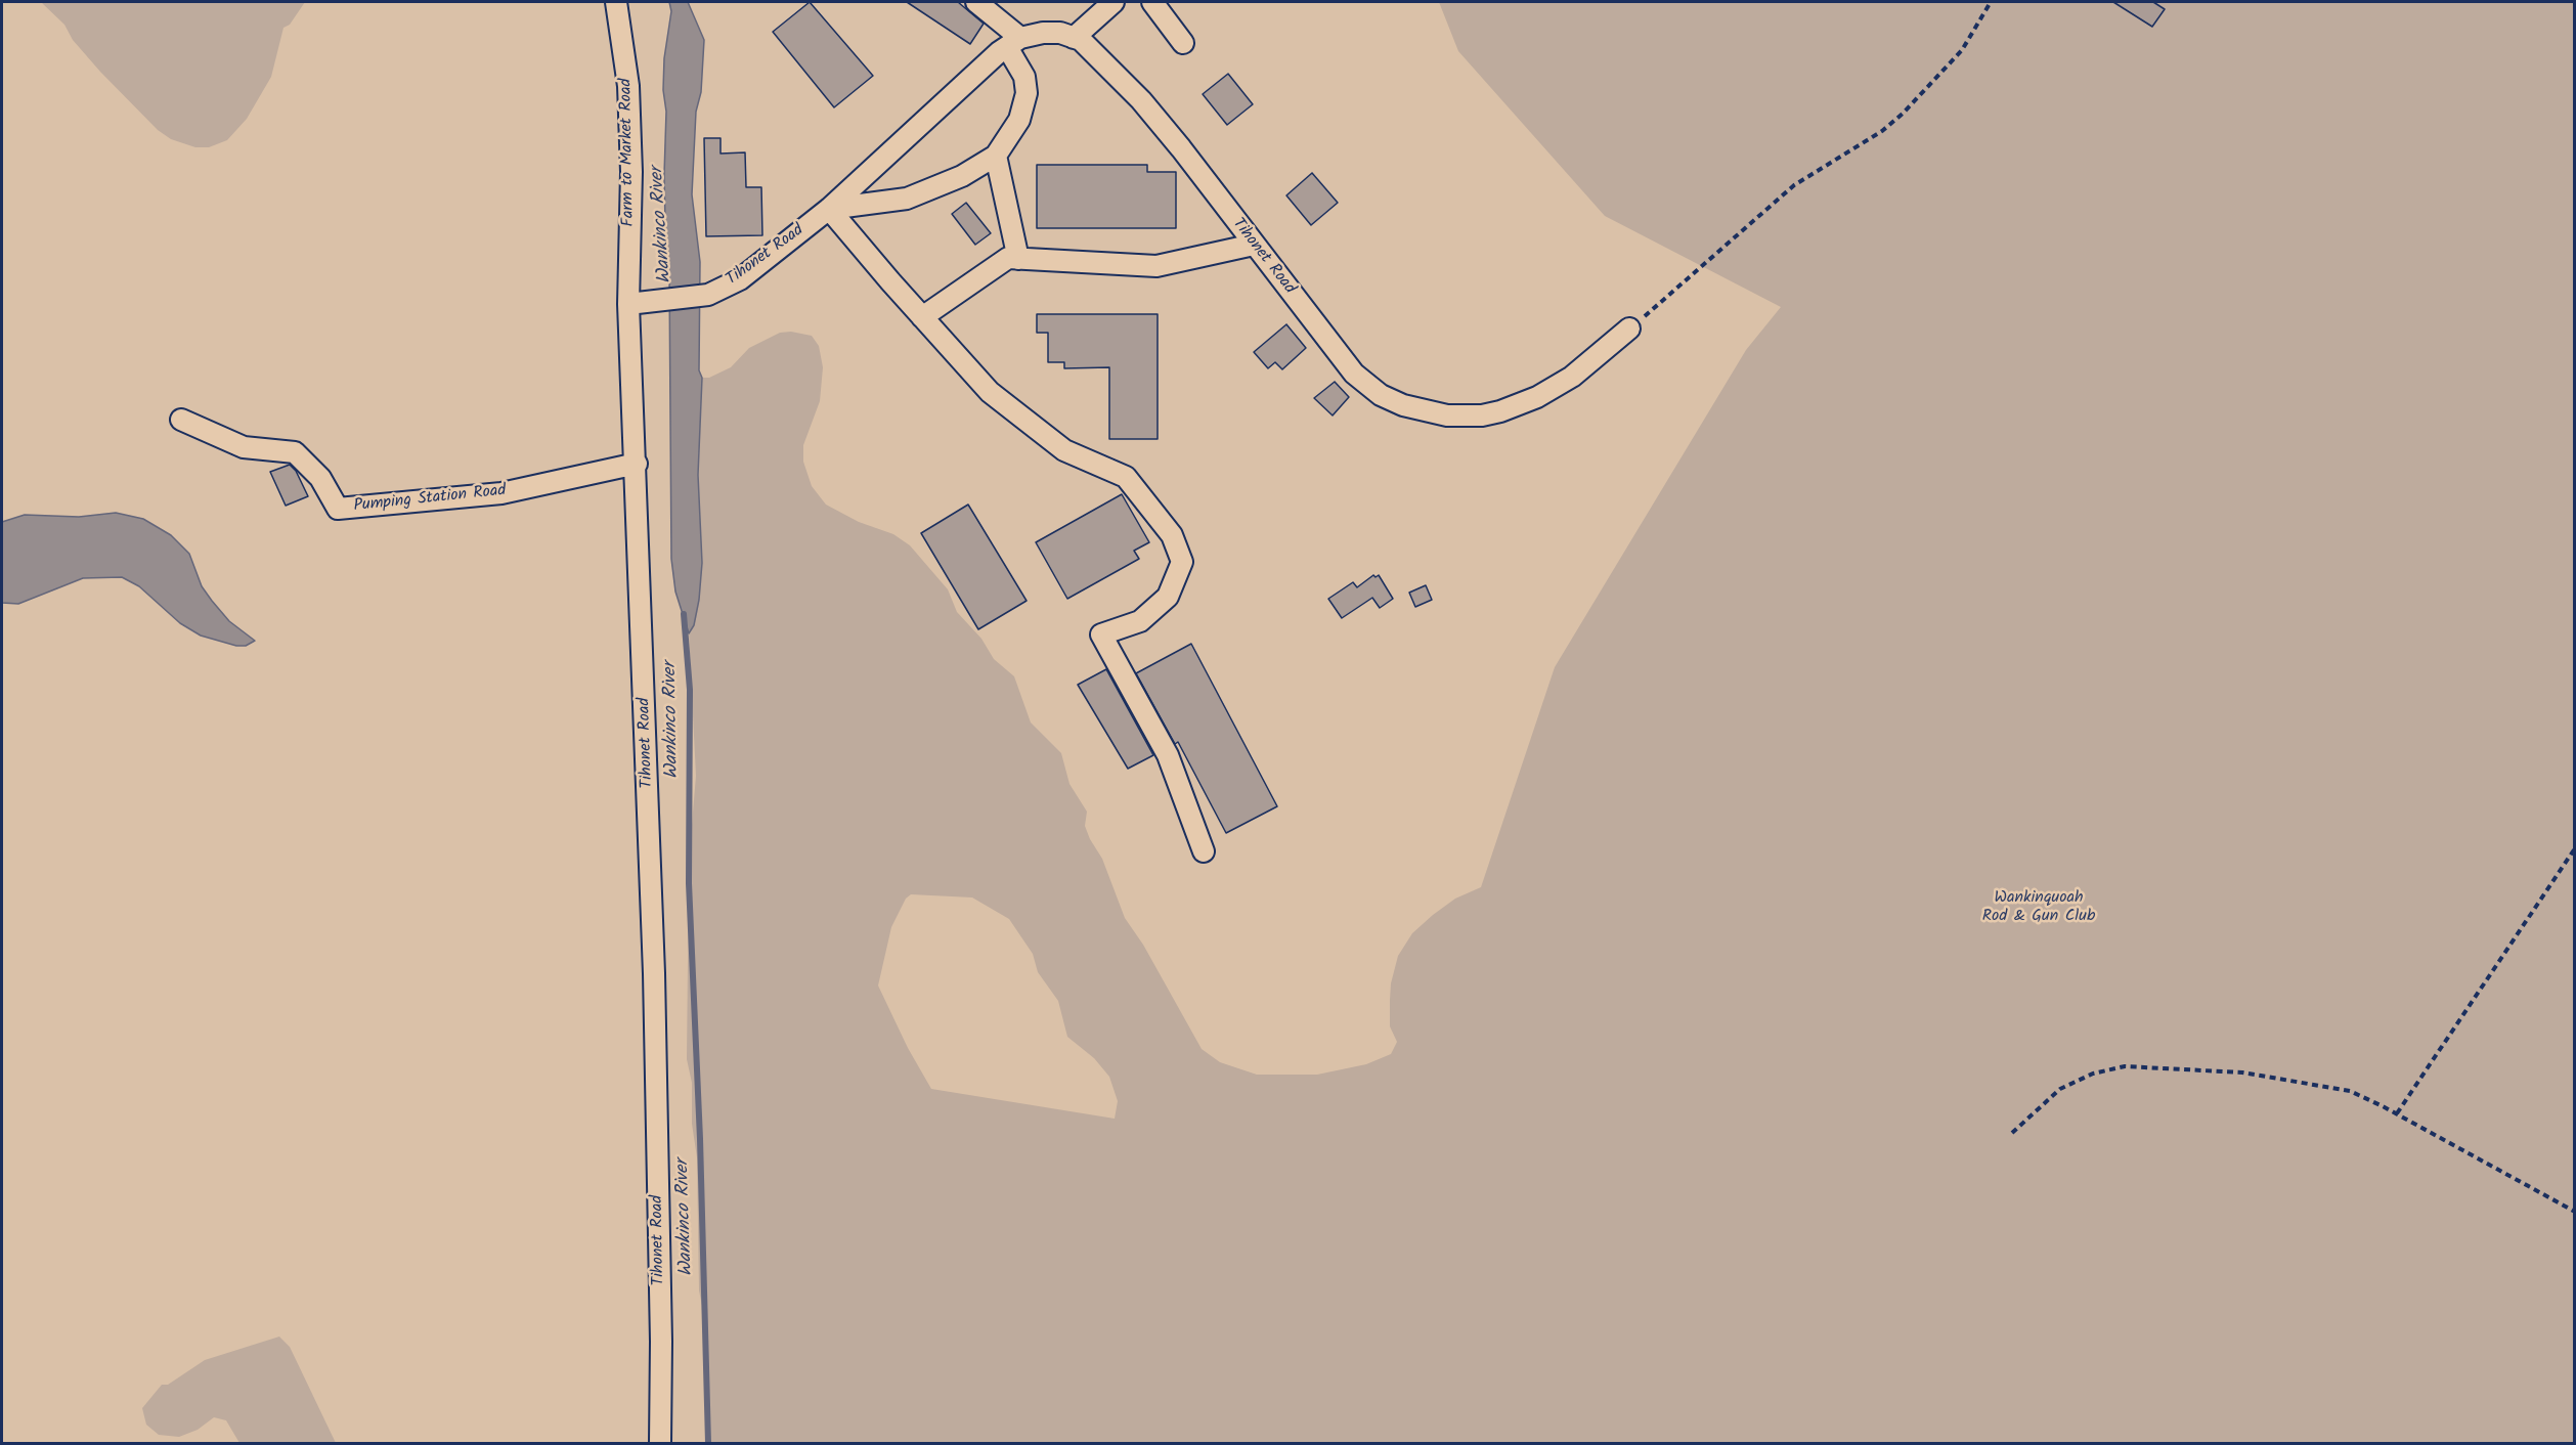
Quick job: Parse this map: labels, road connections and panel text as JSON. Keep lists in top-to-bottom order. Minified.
{"streets":{"street":["Farm to Market Road","Tihonet Road","Pumping Station Road"]},"crossings":[["Farm to Market Road","Tihonet Road"],["Tihonet Road","Pumping Station Road"]],"water":["Wankinco River"],"parks":["Wankinquoah Rod & Gun Club"]}
